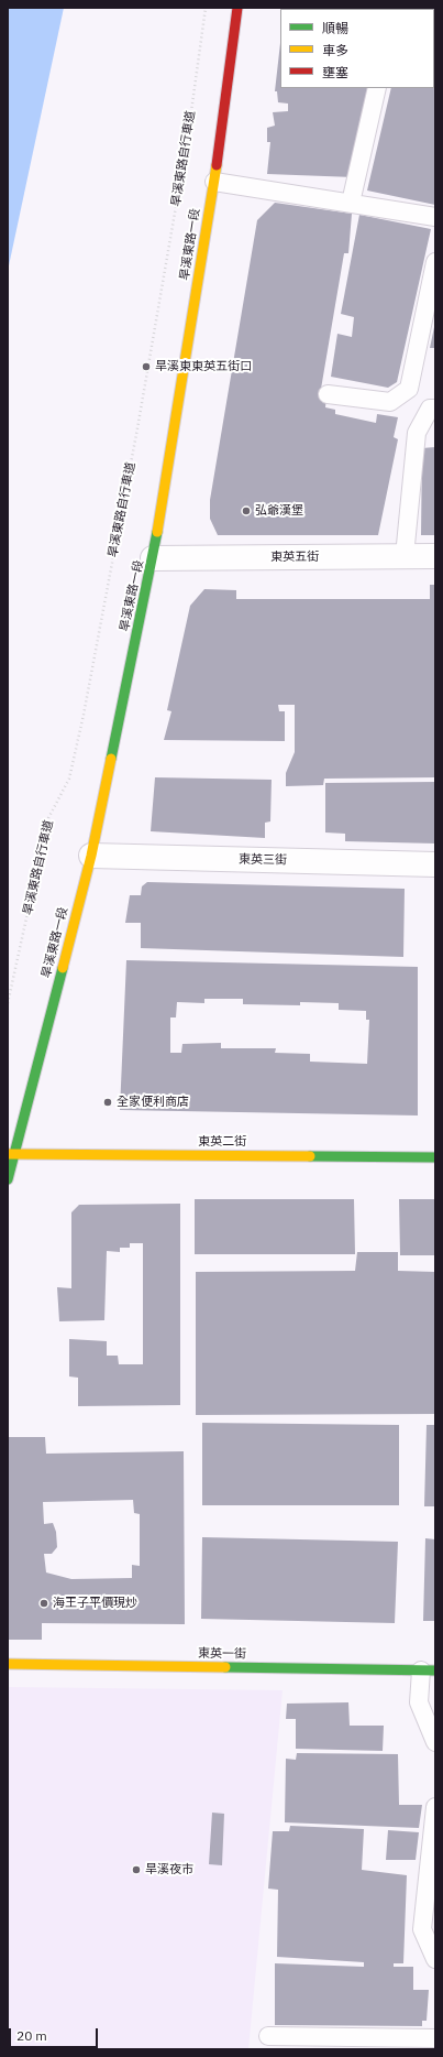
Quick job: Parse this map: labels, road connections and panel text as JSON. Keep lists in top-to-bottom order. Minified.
{"streets":{"street":["旱溪東路一段","東英五街","東英三街","東英二街","東英一街"],"path":["旱溪東路自行車道"]},"crossings":[["旱溪東路一段","東英五街"],["旱溪東路一段","東英三街"],["旱溪東路一段","東英二街"]],"places":["旱溪東東英五街口","弘爺漢堡","全家便利商店","海王子平價現炒","旱溪夜市"],"legend":["順暢","車多","壅塞"],"scale_bar":"20 m"}
